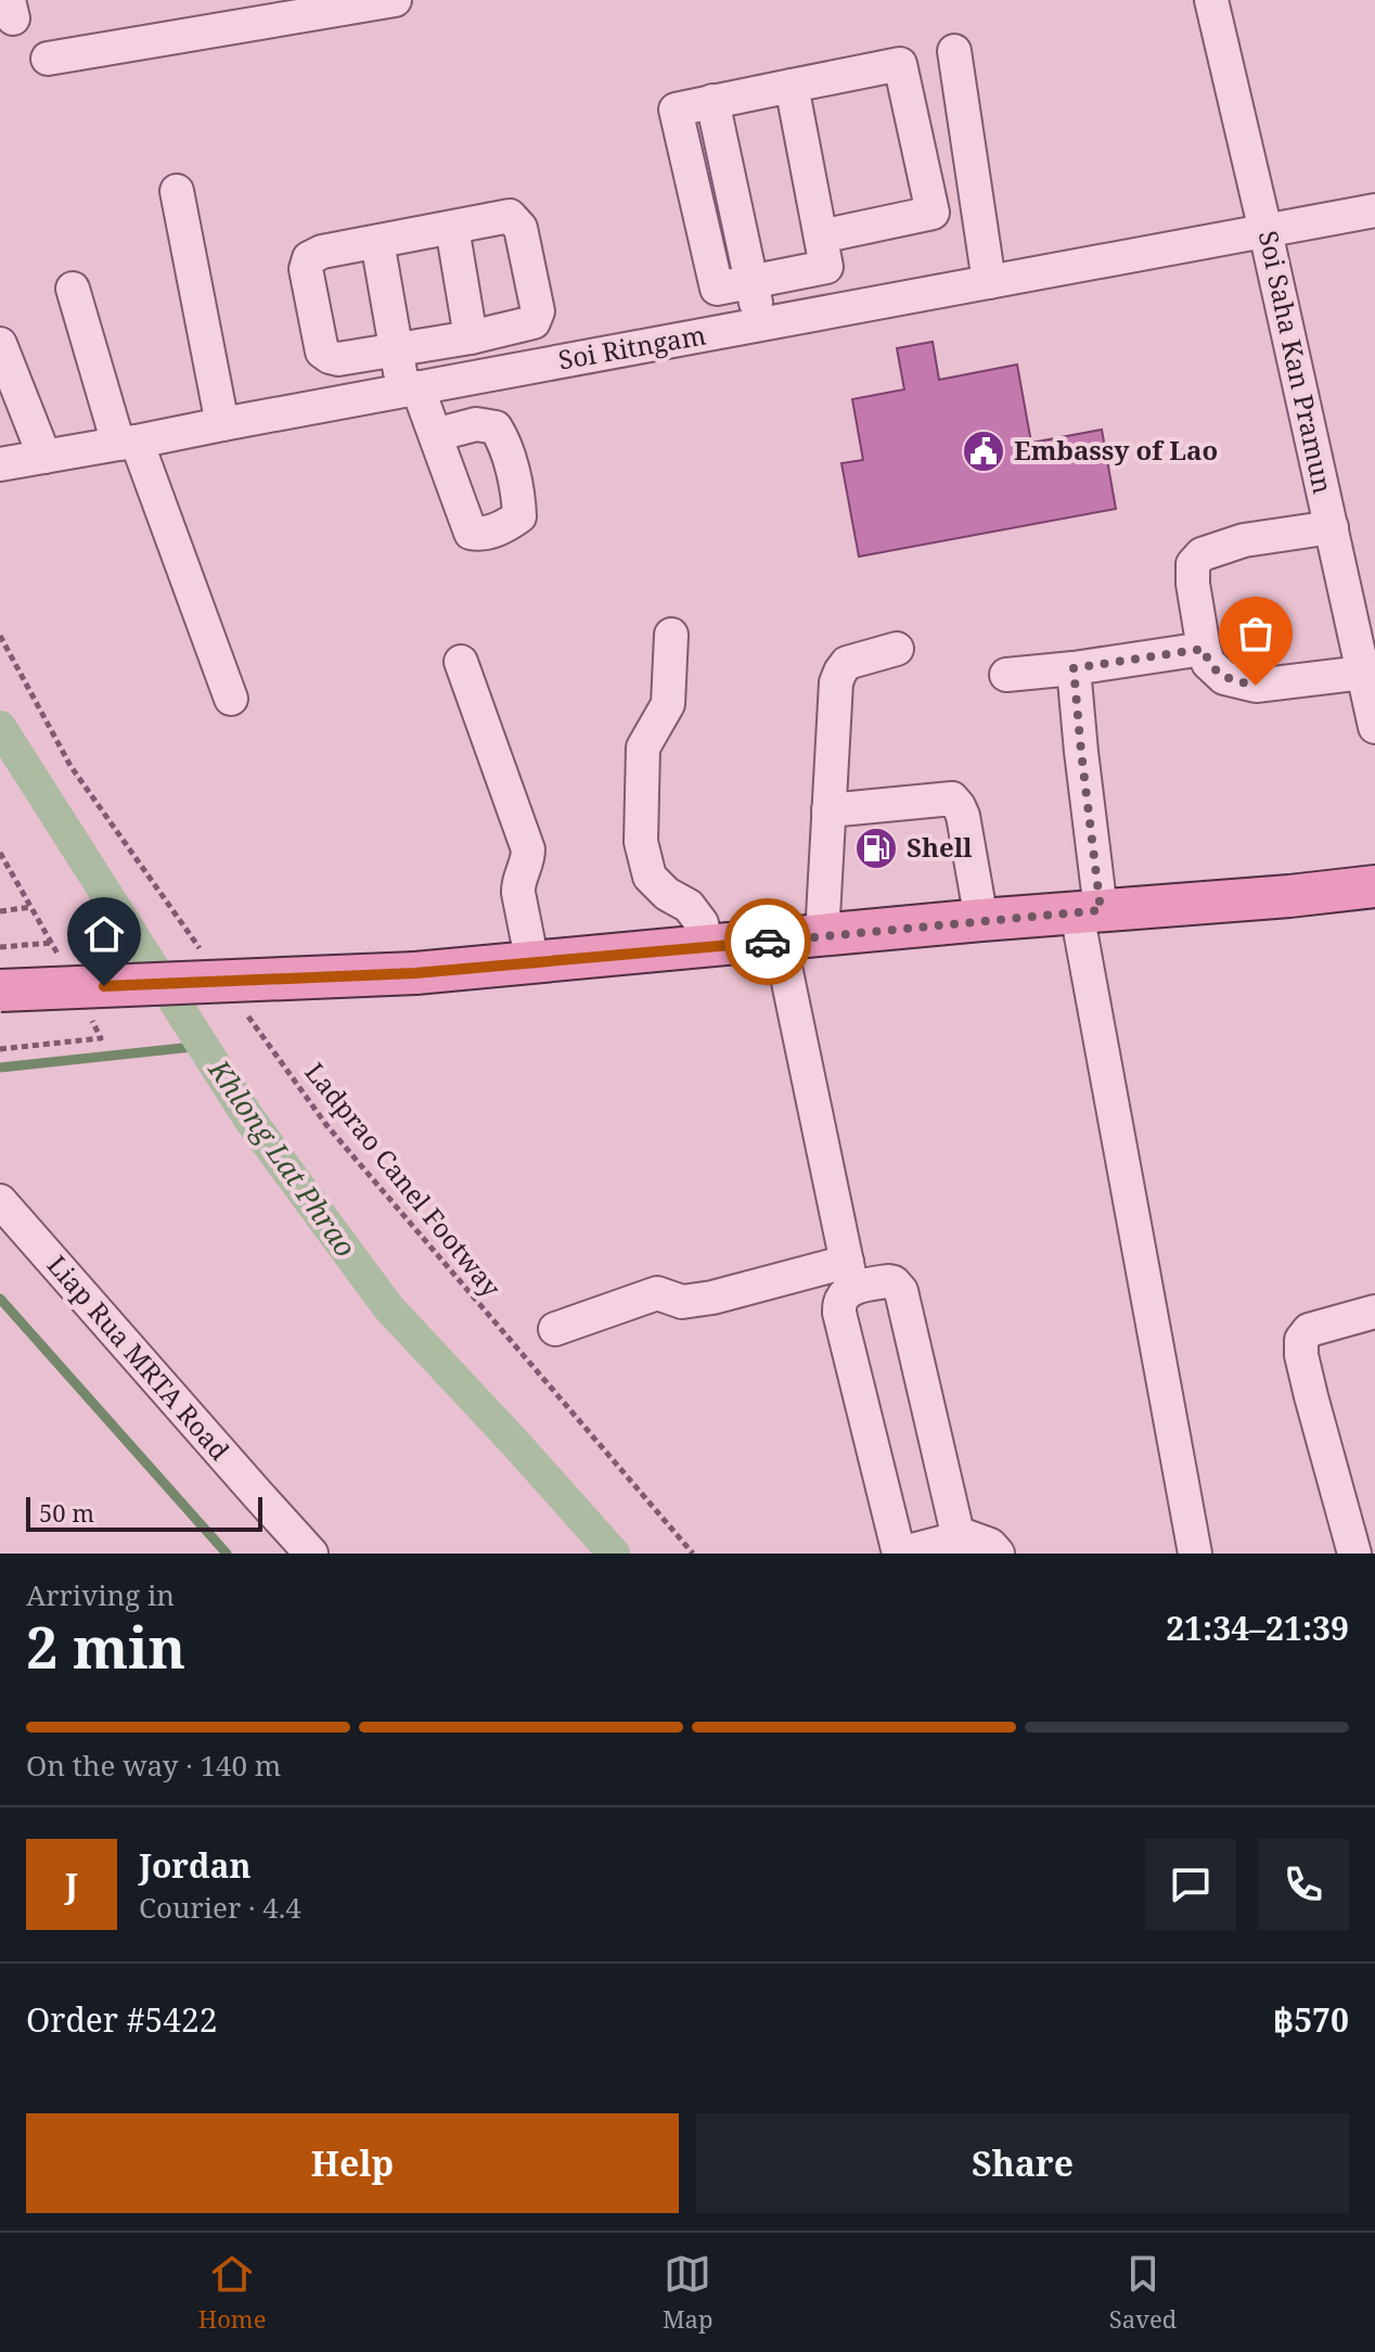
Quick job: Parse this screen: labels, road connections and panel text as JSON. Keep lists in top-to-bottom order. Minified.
{"streets":{"street":["Soi Ritngam","Soi Saha Kan Pramun","Liap Rua MRTA Road"],"path":["Ladprao Canel Footway"]},"crossings":[["Soi Ritngam","Soi Saha Kan Pramun"]],"water":["Khlong Lat Phrao"],"places":{"public building":["Embassy of Lao"],"fuel station":["Shell"]},"scale_bar":"50 m","page":{"scale":"50 m","heading":["2 min","Arriving in","21:34–21:39"],"panel":["Jordan","Courier · 4.4","Order #5422","฿570"],"bar":"On the way · 140 m","round":"J","buttons":["Help","Share"],"tabs":["Home","Map","Saved"]}}
